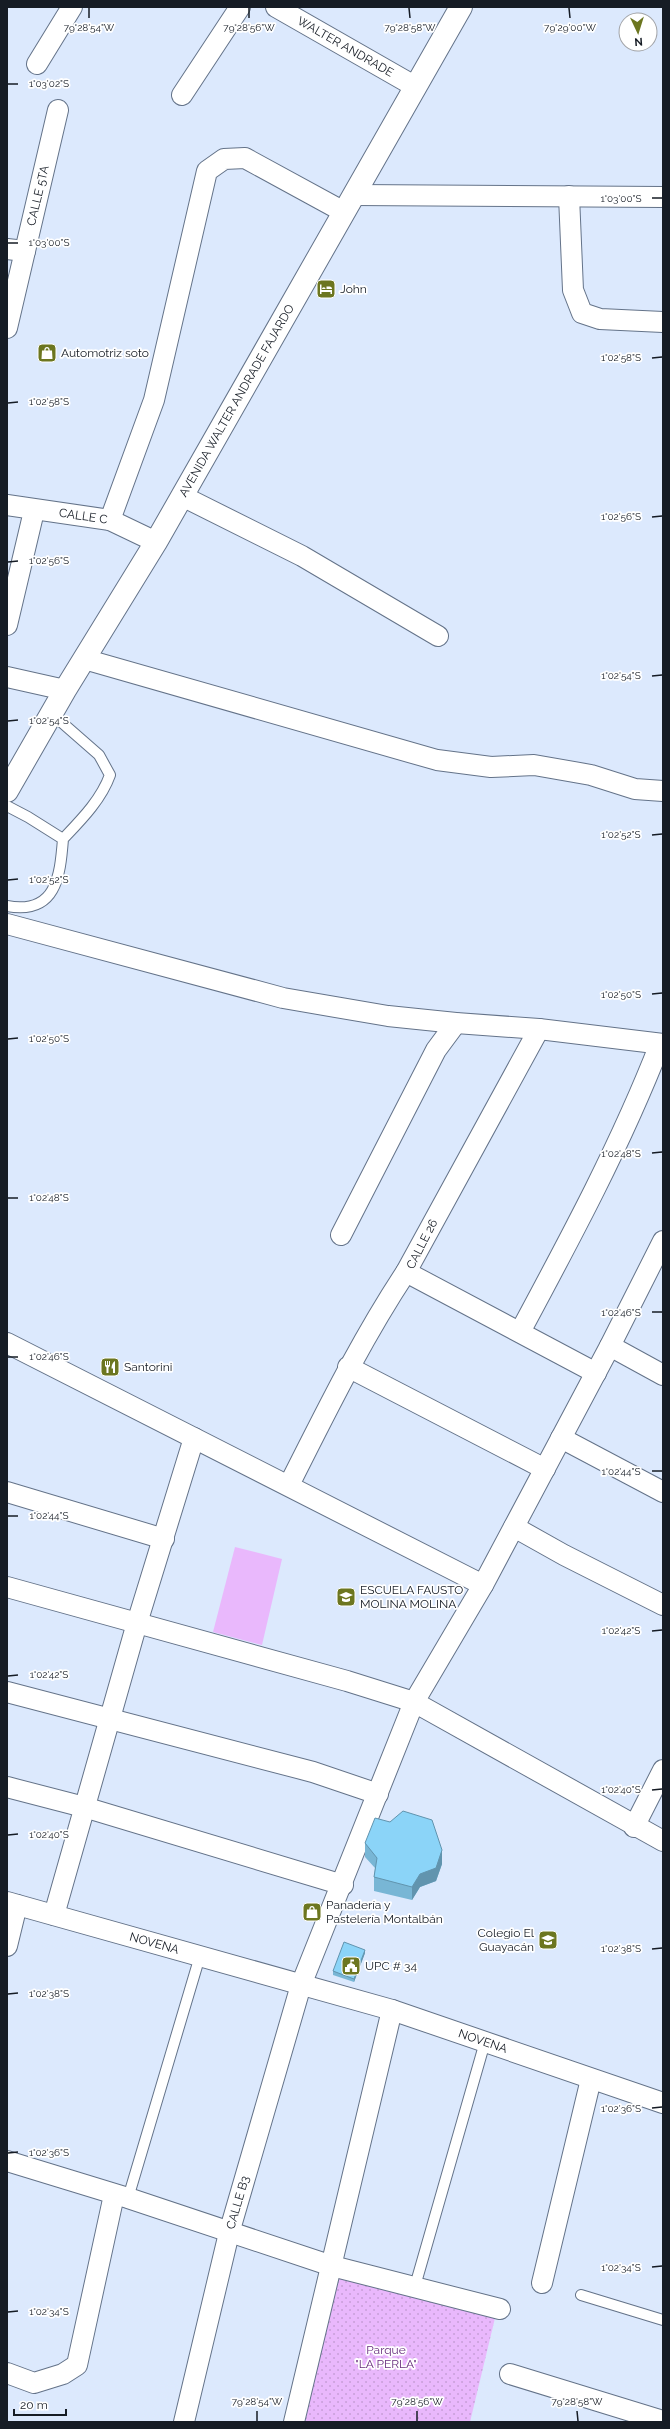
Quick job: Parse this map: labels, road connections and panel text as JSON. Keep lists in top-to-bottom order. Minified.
{"streets":{"main road":["AVENIDA WALTER ANDRADE FAJARDO"],"street":["WALTER ANDRADE","CALLE 5TA","CALLE C","CALLE 26","NOVENA","CALLE B3"]},"crossings":[["WALTER ANDRADE","AVENIDA WALTER ANDRADE FAJARDO"],["AVENIDA WALTER ANDRADE FAJARDO","CALLE C"],["NOVENA","CALLE B3"]],"parks":["Parque \"LA PERLA\""],"places":{"hotel":["John"],"shop":["Automotriz soto","Panadería y Pastelería Montalbán"],"restaurant":["Santorini"],"school or university":["ESCUELA FAUSTO MOLINA MOLINA","Colegio El Guayacán"],"public building":["UPC # 34"]},"scale_bar":"20 m","north":"bottom","coordinates":["79°28'54\"W","79°28'56\"W","79°28'58\"W","79°29'00\"W","1°03'02\"S","1°03'00\"S","1°02'58\"S","1°02'56\"S","1°02'54\"S","1°02'52\"S","1°02'50\"S","1°02'48\"S","1°02'46\"S","1°02'44\"S","1°02'42\"S","1°02'40\"S","1°02'38\"S","1°02'36\"S","1°02'34\"S"]}
